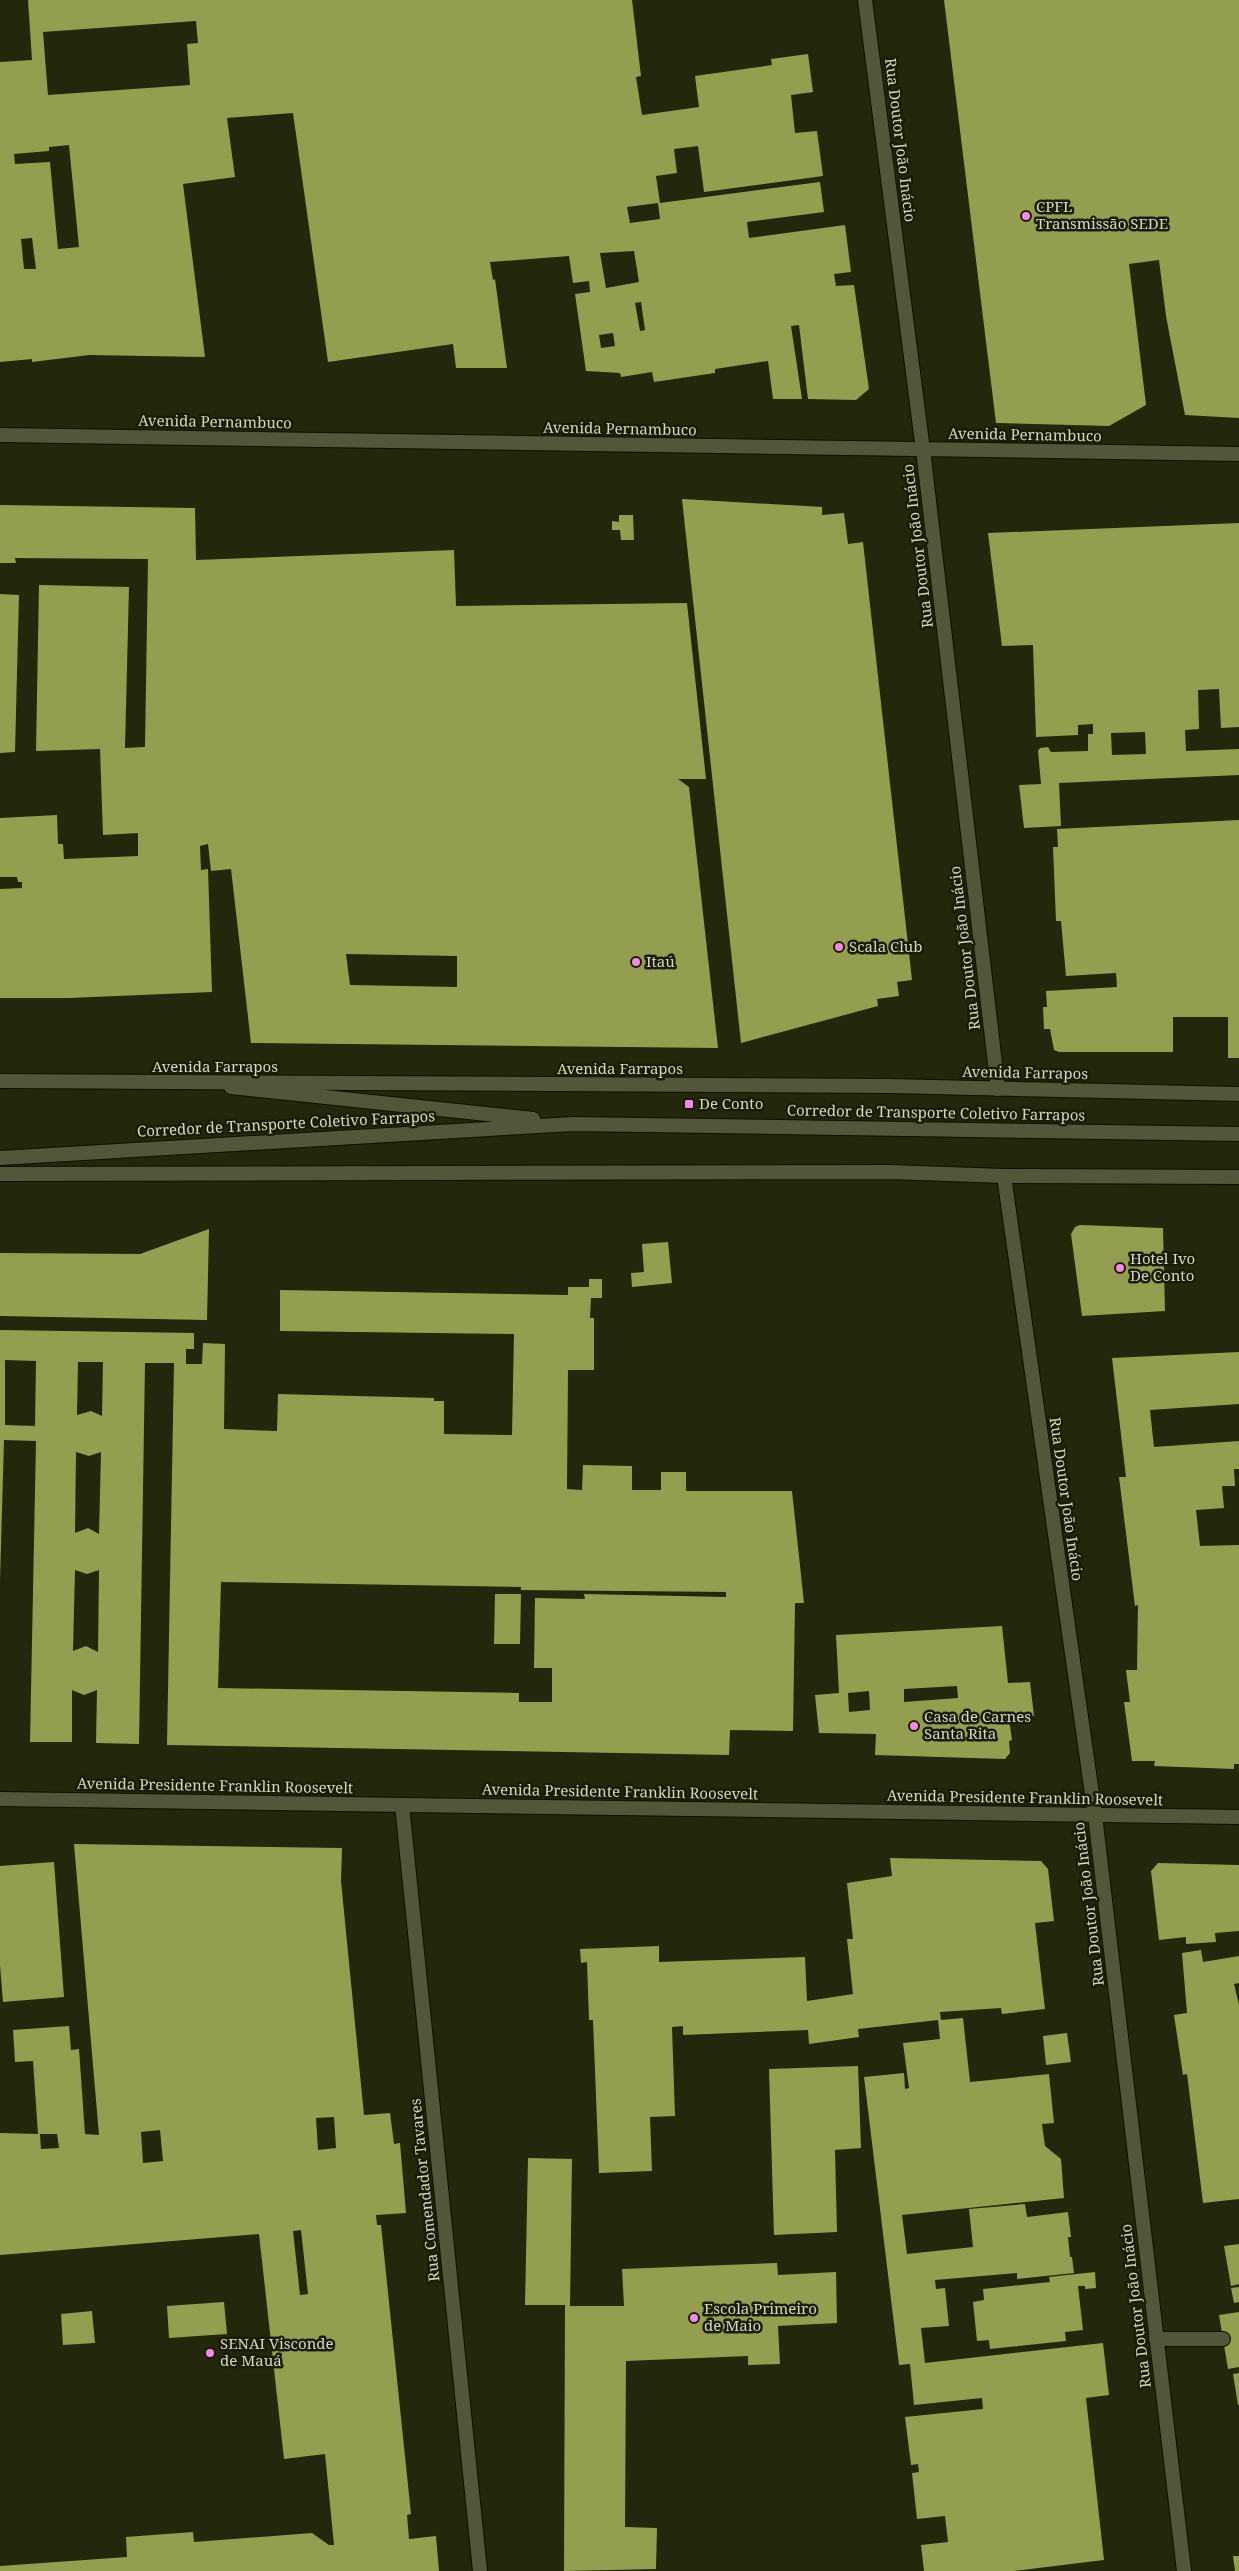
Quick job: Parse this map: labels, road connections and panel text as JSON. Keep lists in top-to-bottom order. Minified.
{"streets":{"street":["Rua Doutor João Inácio","Avenida Pernambuco","Avenida Farrapos","Corredor de Transporte Coletivo Farrapos","Avenida Presidente Franklin Roosevelt","Rua Comendador Tavares"]},"crossings":[["Rua Doutor João Inácio","Avenida Pernambuco"],["Rua Doutor João Inácio","Avenida Farrapos"],["Rua Doutor João Inácio","Avenida Presidente Franklin Roosevelt"],["Avenida Farrapos","Corredor de Transporte Coletivo Farrapos"],["Avenida Presidente Franklin Roosevelt","Rua Comendador Tavares"]],"places":{"other":["CPFL Transmissão SEDE","Scala Club","Itaú","Hotel Ivo De Conto","Casa de Carnes Santa Rita","Escola Primeiro de Maio","SENAI Visconde de Mauá"],"transit":["De Conto"]}}
